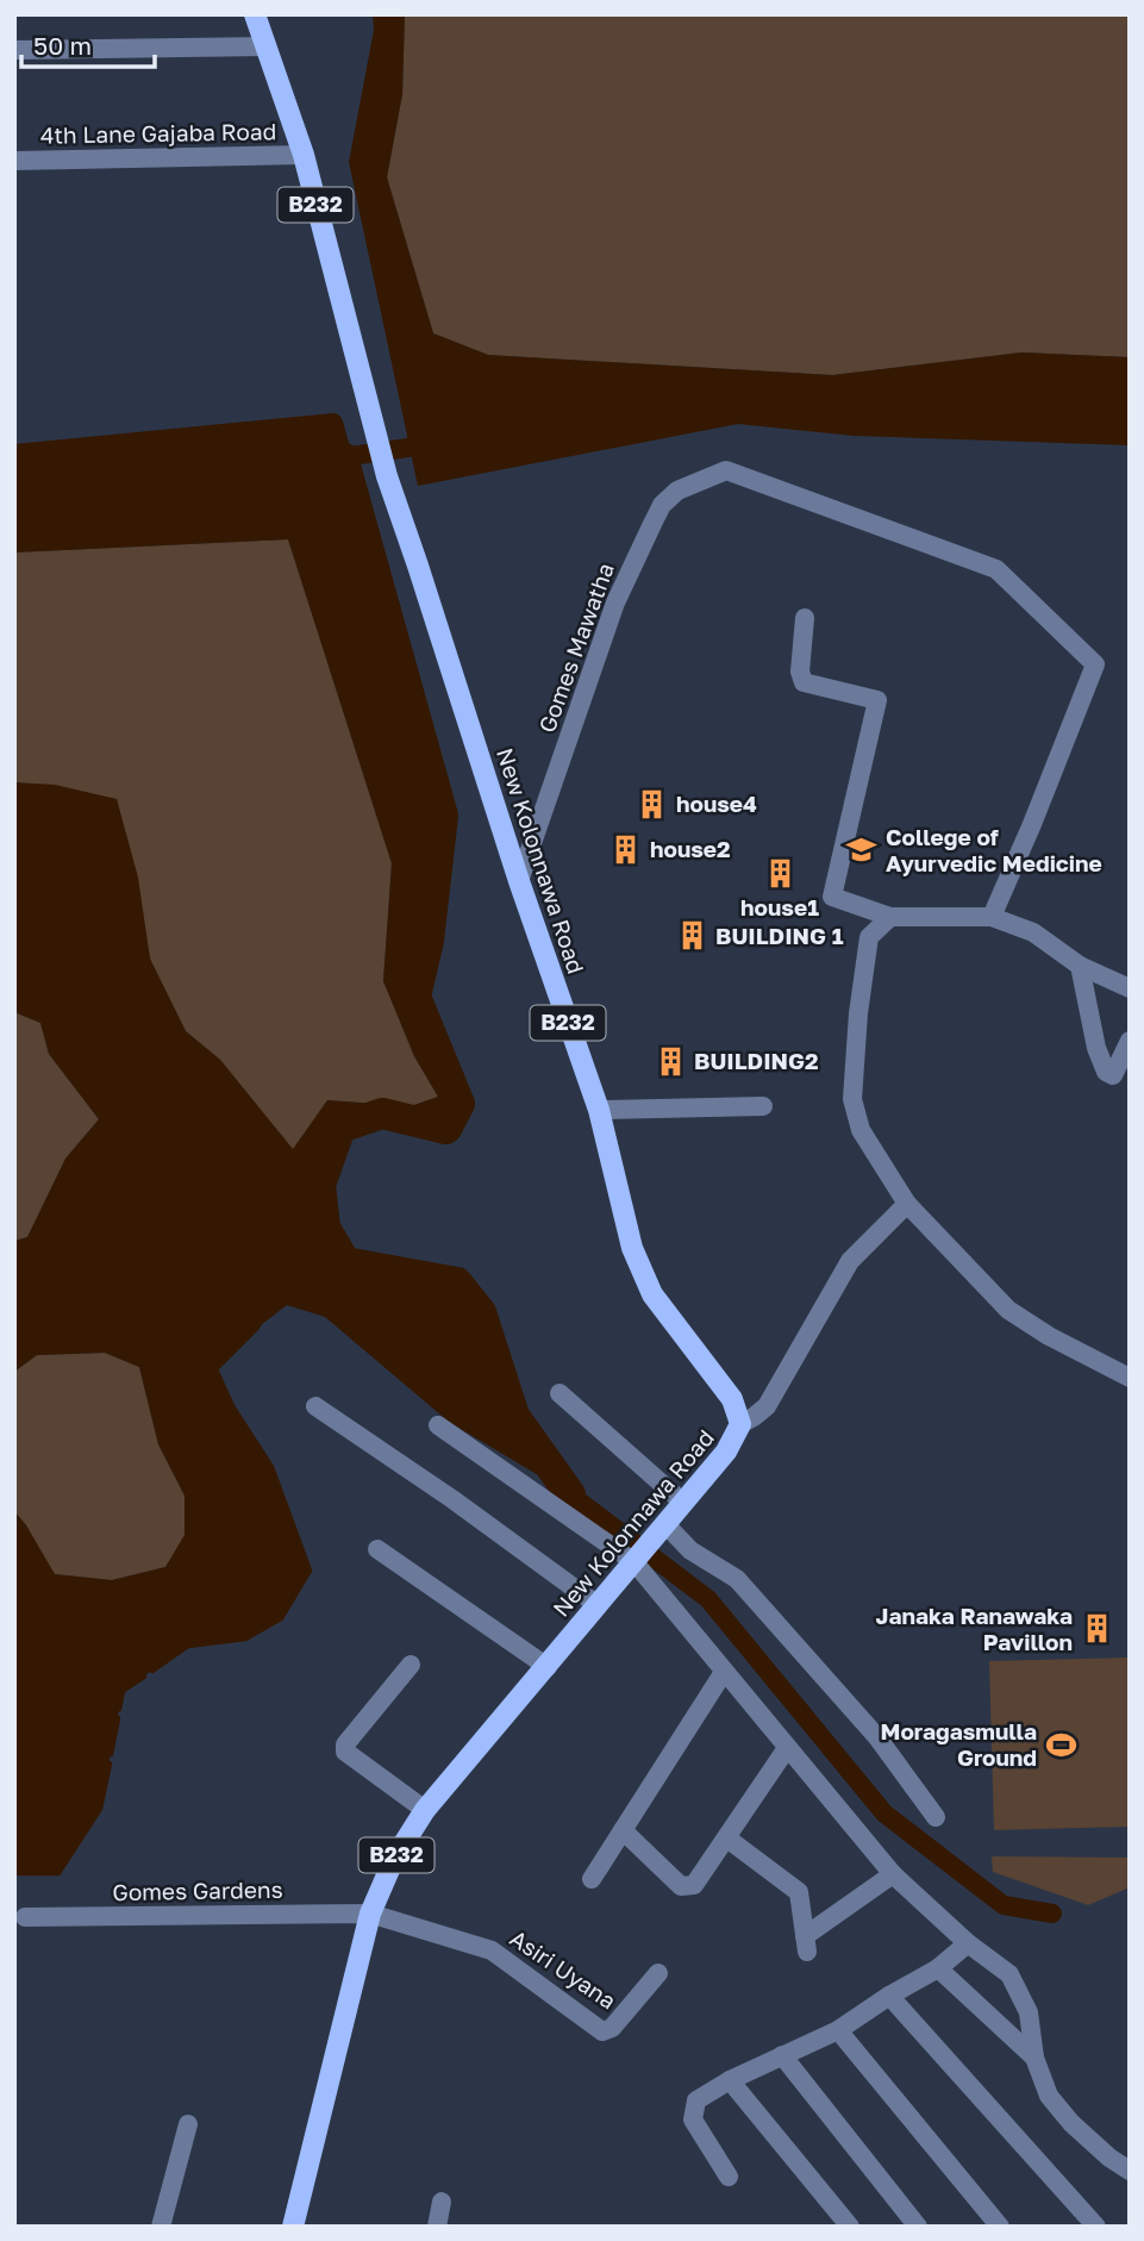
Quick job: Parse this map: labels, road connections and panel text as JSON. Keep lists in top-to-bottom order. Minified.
{"streets":{"main road":["B232","New Kolonnawa Road"],"street":["4th Lane Gajaba Road","Gomes Mawatha","Gomes Gardens","Asiri Uyana"]},"crossings":[["4th Lane Gajaba Road","B232"],["4th Lane Gajaba Road","New Kolonnawa Road"],["B232","New Kolonnawa Road"],["Gomes Mawatha","New Kolonnawa Road"],["New Kolonnawa Road","Gomes Gardens"],["New Kolonnawa Road","Asiri Uyana"],["Gomes Gardens","Asiri Uyana"]],"places":{"building":["house4","house2","house1","BUILDING 1","BUILDING2","Janaka Ranawaka Pavillon"],"school or university":["College of Ayurvedic Medicine"],"sports":["Moragasmulla Ground"]},"scale_bar":"50 m"}
